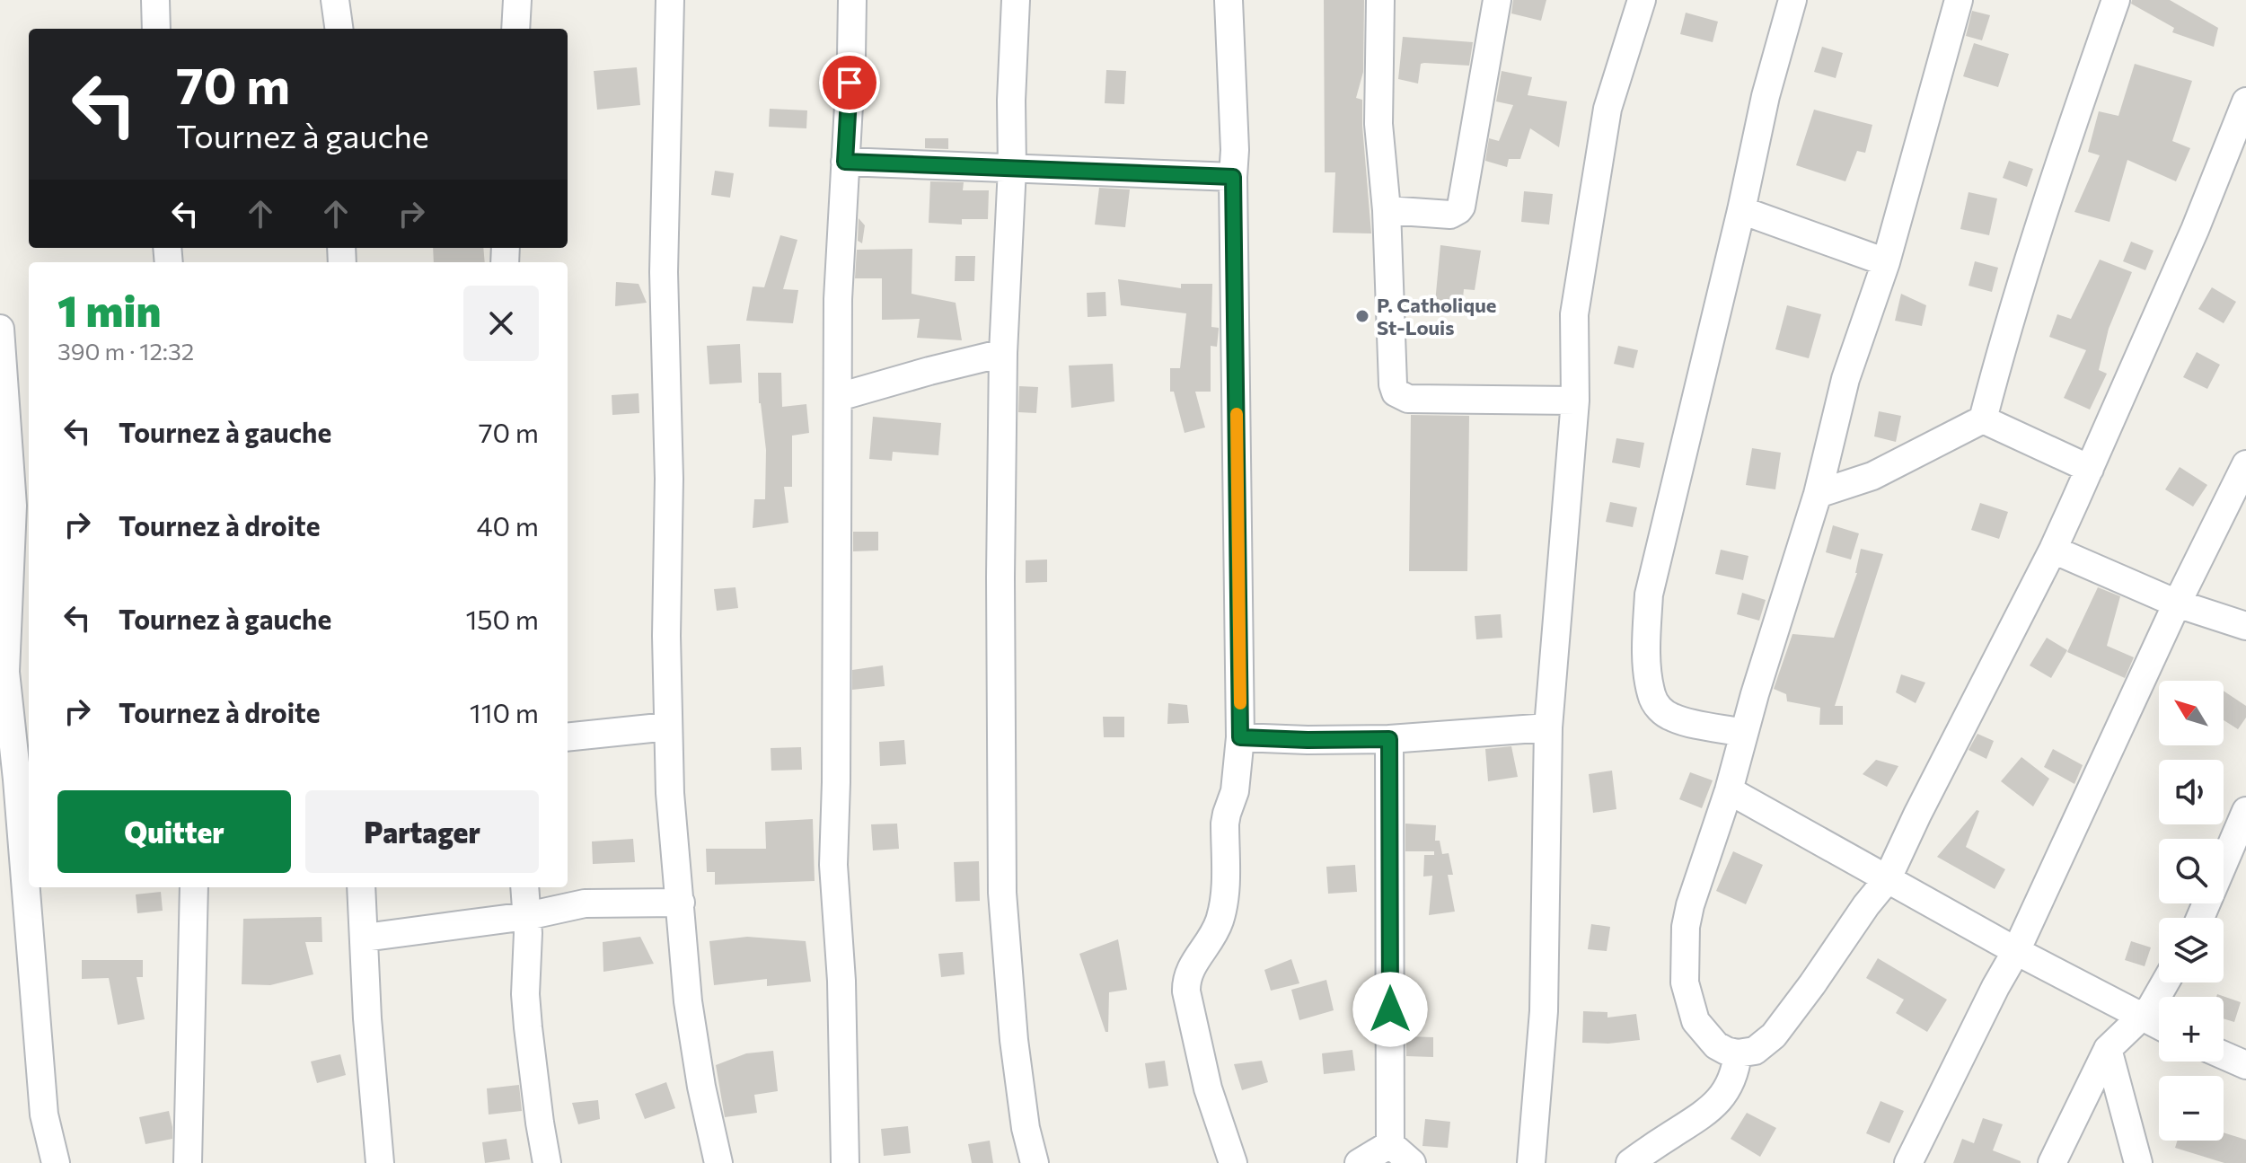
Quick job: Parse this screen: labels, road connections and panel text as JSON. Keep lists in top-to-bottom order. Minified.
{"places":["P. Catholique St-Louis"],"north":"top left","page":{"turn":["70 m","Tournez à gauche"],"heading":["1 min","390 m · 12:32"],"list":[{"name":"Tournez à gauche","value":"70 m"},{"name":"Tournez à droite","value":"40 m"},{"name":"Tournez à gauche","value":"150 m"},{"name":"Tournez à droite","value":"110 m"}],"map_buttons":["+","−"],"buttons":["Quitter","Partager"]}}
